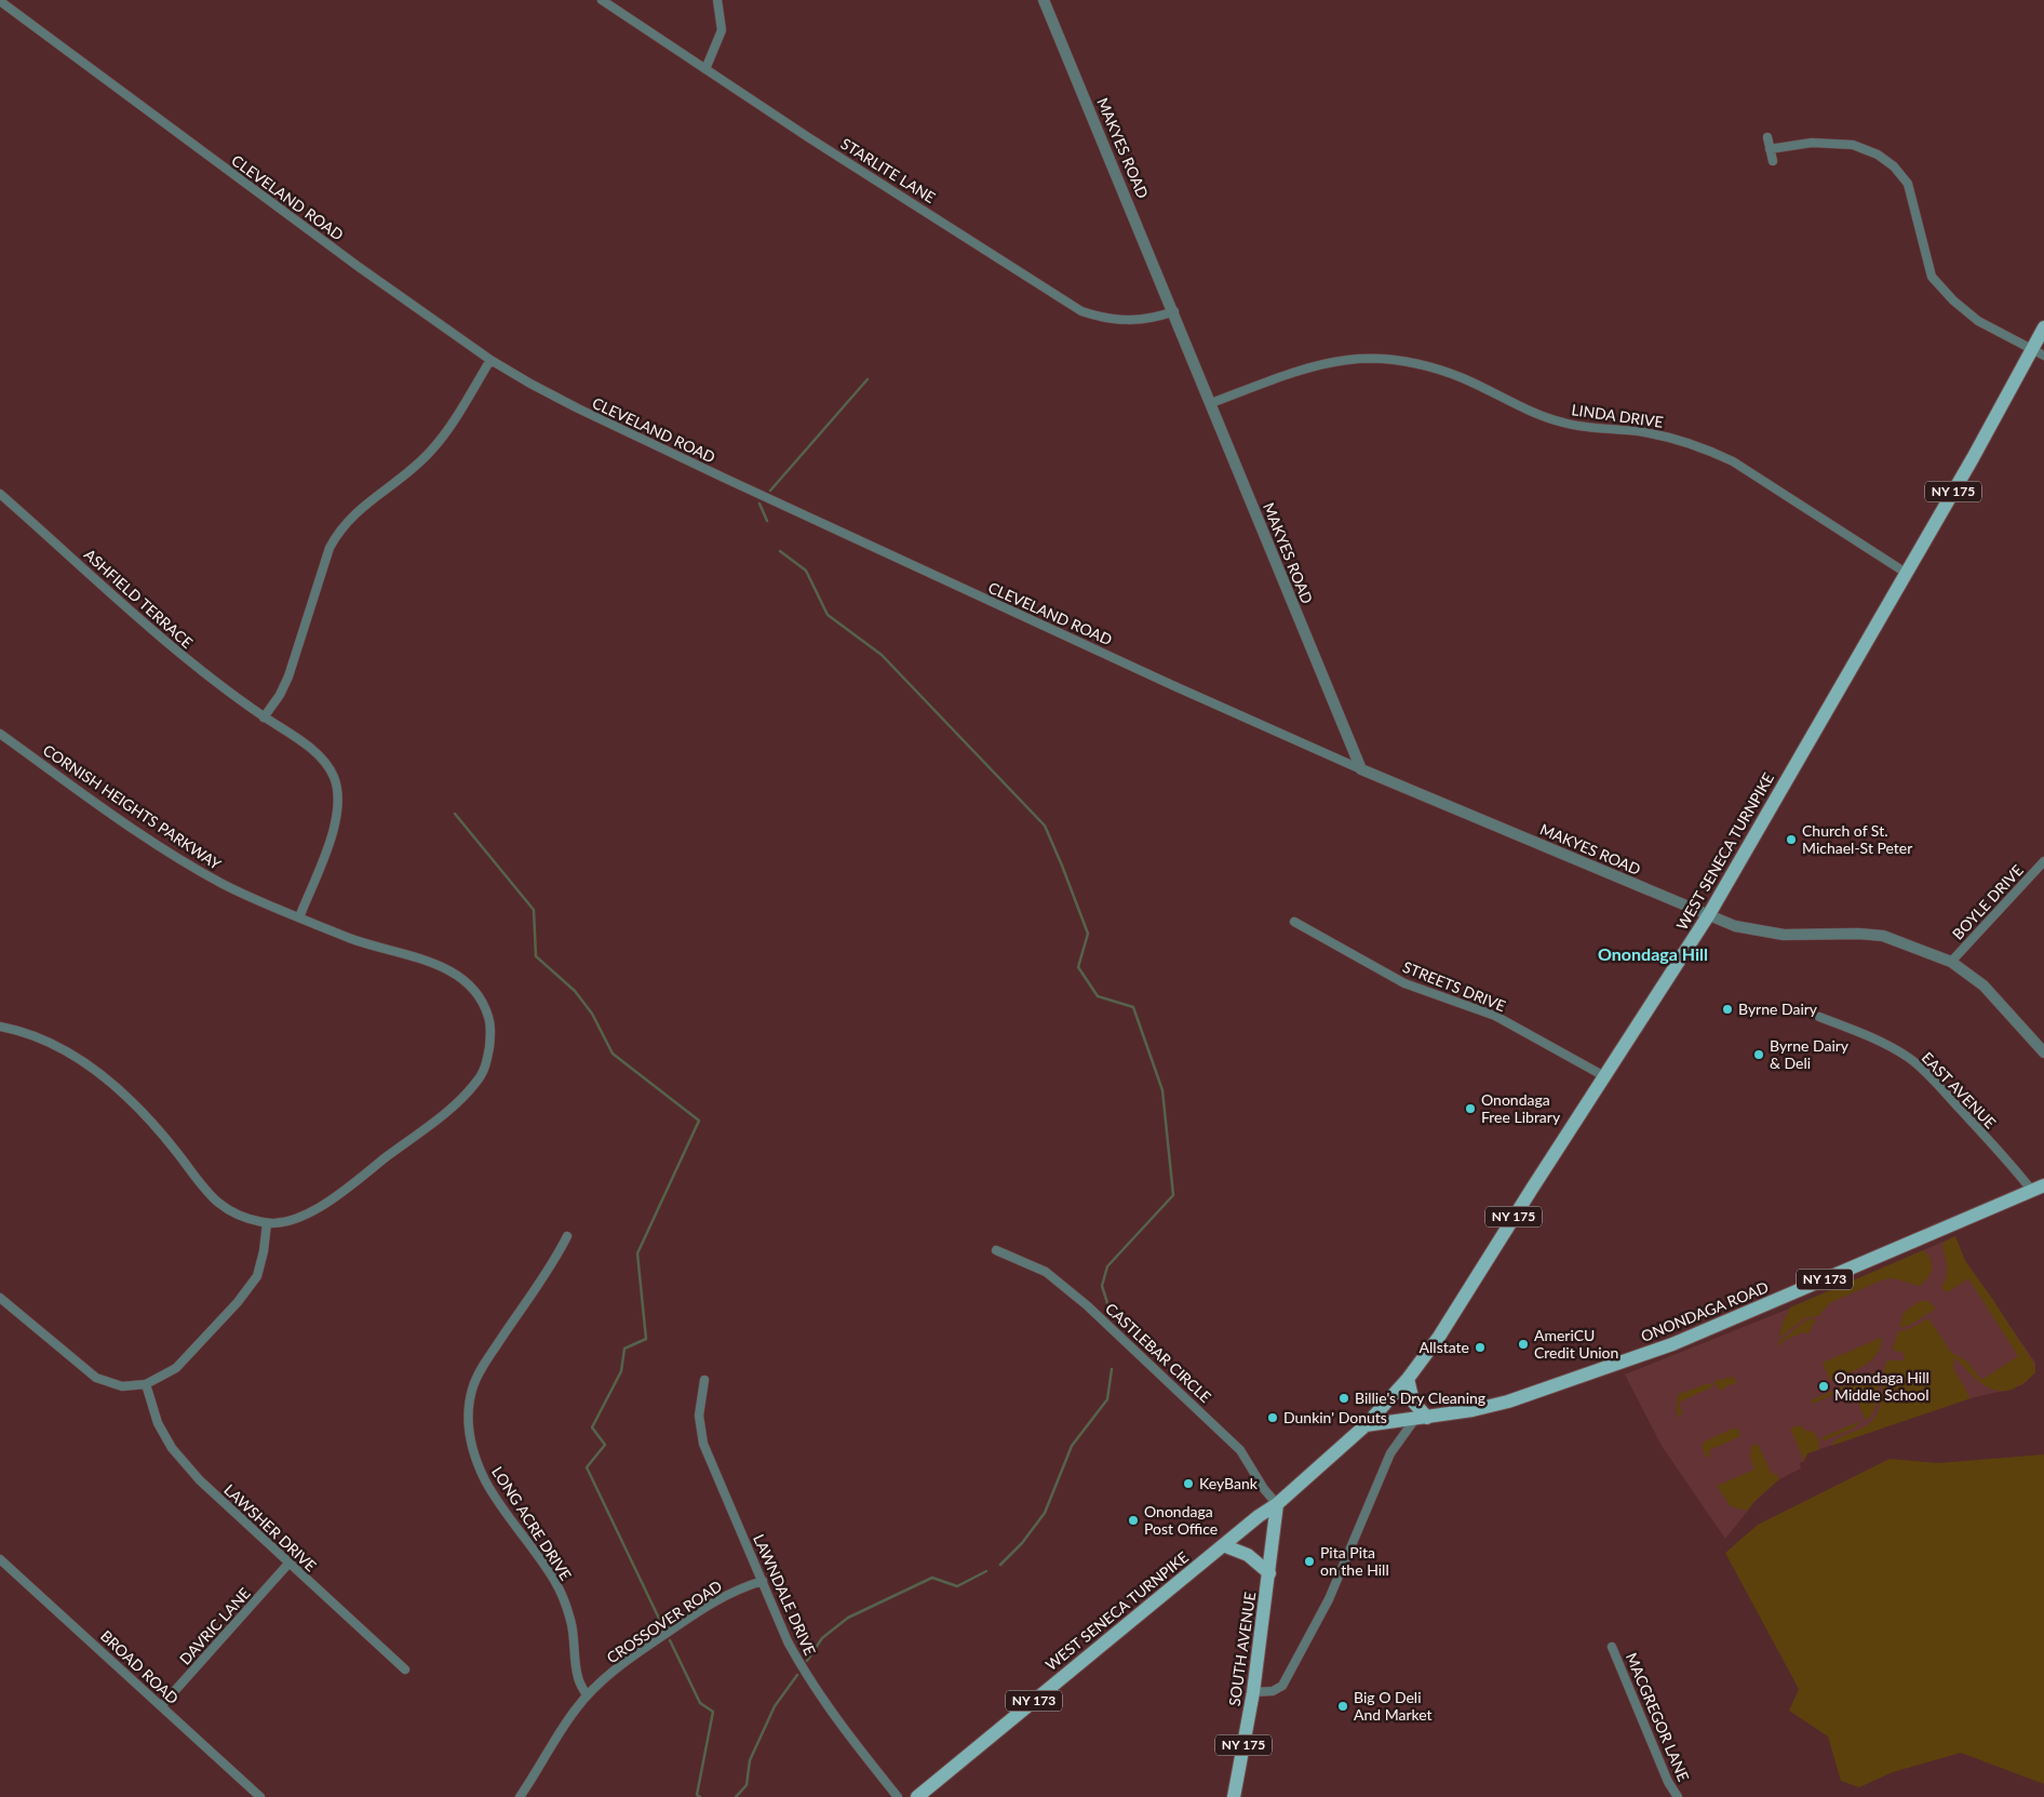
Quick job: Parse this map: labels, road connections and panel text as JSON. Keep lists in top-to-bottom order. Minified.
{"streets":{"main road":["NY 175","WEST SENECA TURNPIKE","NY 173","ONONDAGA ROAD","SOUTH AVENUE"],"street":["MAKYES ROAD","STARLITE LANE","CLEVELAND ROAD","LINDA DRIVE","ASHFIELD TERRACE","CORNISH HEIGHTS PARKWAY","BOYLE DRIVE","STREETS DRIVE","EAST AVENUE","CASTLEBAR CIRCLE","LONG ACRE DRIVE","LAWSHER DRIVE","LAWNDALE DRIVE","CROSSOVER ROAD","DAVRIC LANE","BROAD ROAD","MACGREGOR LANE"]},"crossings":[["MAKYES ROAD","STARLITE LANE"],["MAKYES ROAD","CLEVELAND ROAD"],["MAKYES ROAD","LINDA DRIVE"],["MAKYES ROAD","WEST SENECA TURNPIKE"],["MAKYES ROAD","BOYLE DRIVE"],["LINDA DRIVE","WEST SENECA TURNPIKE"],["ASHFIELD TERRACE","CORNISH HEIGHTS PARKWAY"],["WEST SENECA TURNPIKE","STREETS DRIVE"],["WEST SENECA TURNPIKE","ONONDAGA ROAD"],["WEST SENECA TURNPIKE","CASTLEBAR CIRCLE"],["WEST SENECA TURNPIKE","SOUTH AVENUE"],["EAST AVENUE","ONONDAGA ROAD"],["CASTLEBAR CIRCLE","SOUTH AVENUE"],["LONG ACRE DRIVE","CROSSOVER ROAD"],["LAWSHER DRIVE","DAVRIC LANE"],["LAWNDALE DRIVE","CROSSOVER ROAD"],["DAVRIC LANE","BROAD ROAD"]],"districts":["Onondaga Hill"],"places":["Church of St. Michael-St Peter","Byrne Dairy","Byrne Dairy & Deli","Onondaga Free Library","AmeriCU Credit Union","Allstate","Onondaga Hill Middle School","Billie's Dry Cleaning","Dunkin' Donuts","KeyBank","Onondaga Post Office","Pita Pita on the Hill","Big O Deli And Market"]}
